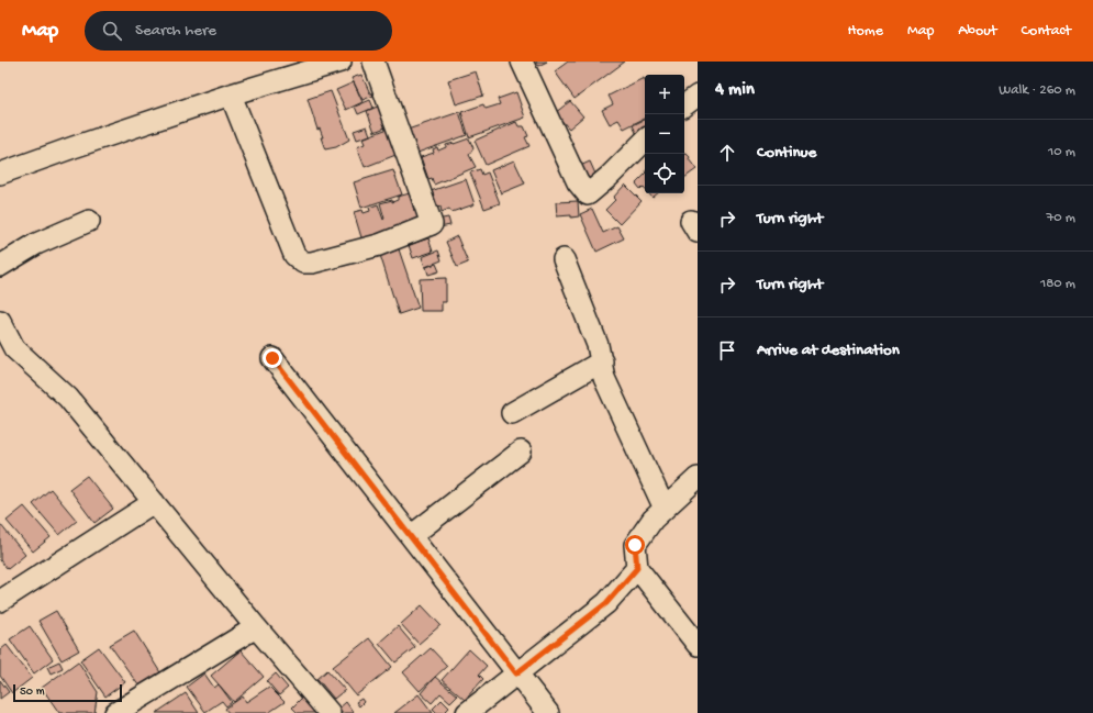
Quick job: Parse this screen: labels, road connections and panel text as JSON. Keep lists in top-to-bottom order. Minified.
{"scale_bar":"50 m","page":{"header":"Map","search":"Search here","nav":["Home","Map","About","Contact"],"heading":["4 min","Walk · 260 m"],"map_buttons":["+","−"],"list":[["Continue","10 m"],["Turn right","70 m"],["Turn right","180 m"],"Arrive at destination"],"scale":"50 m"}}
